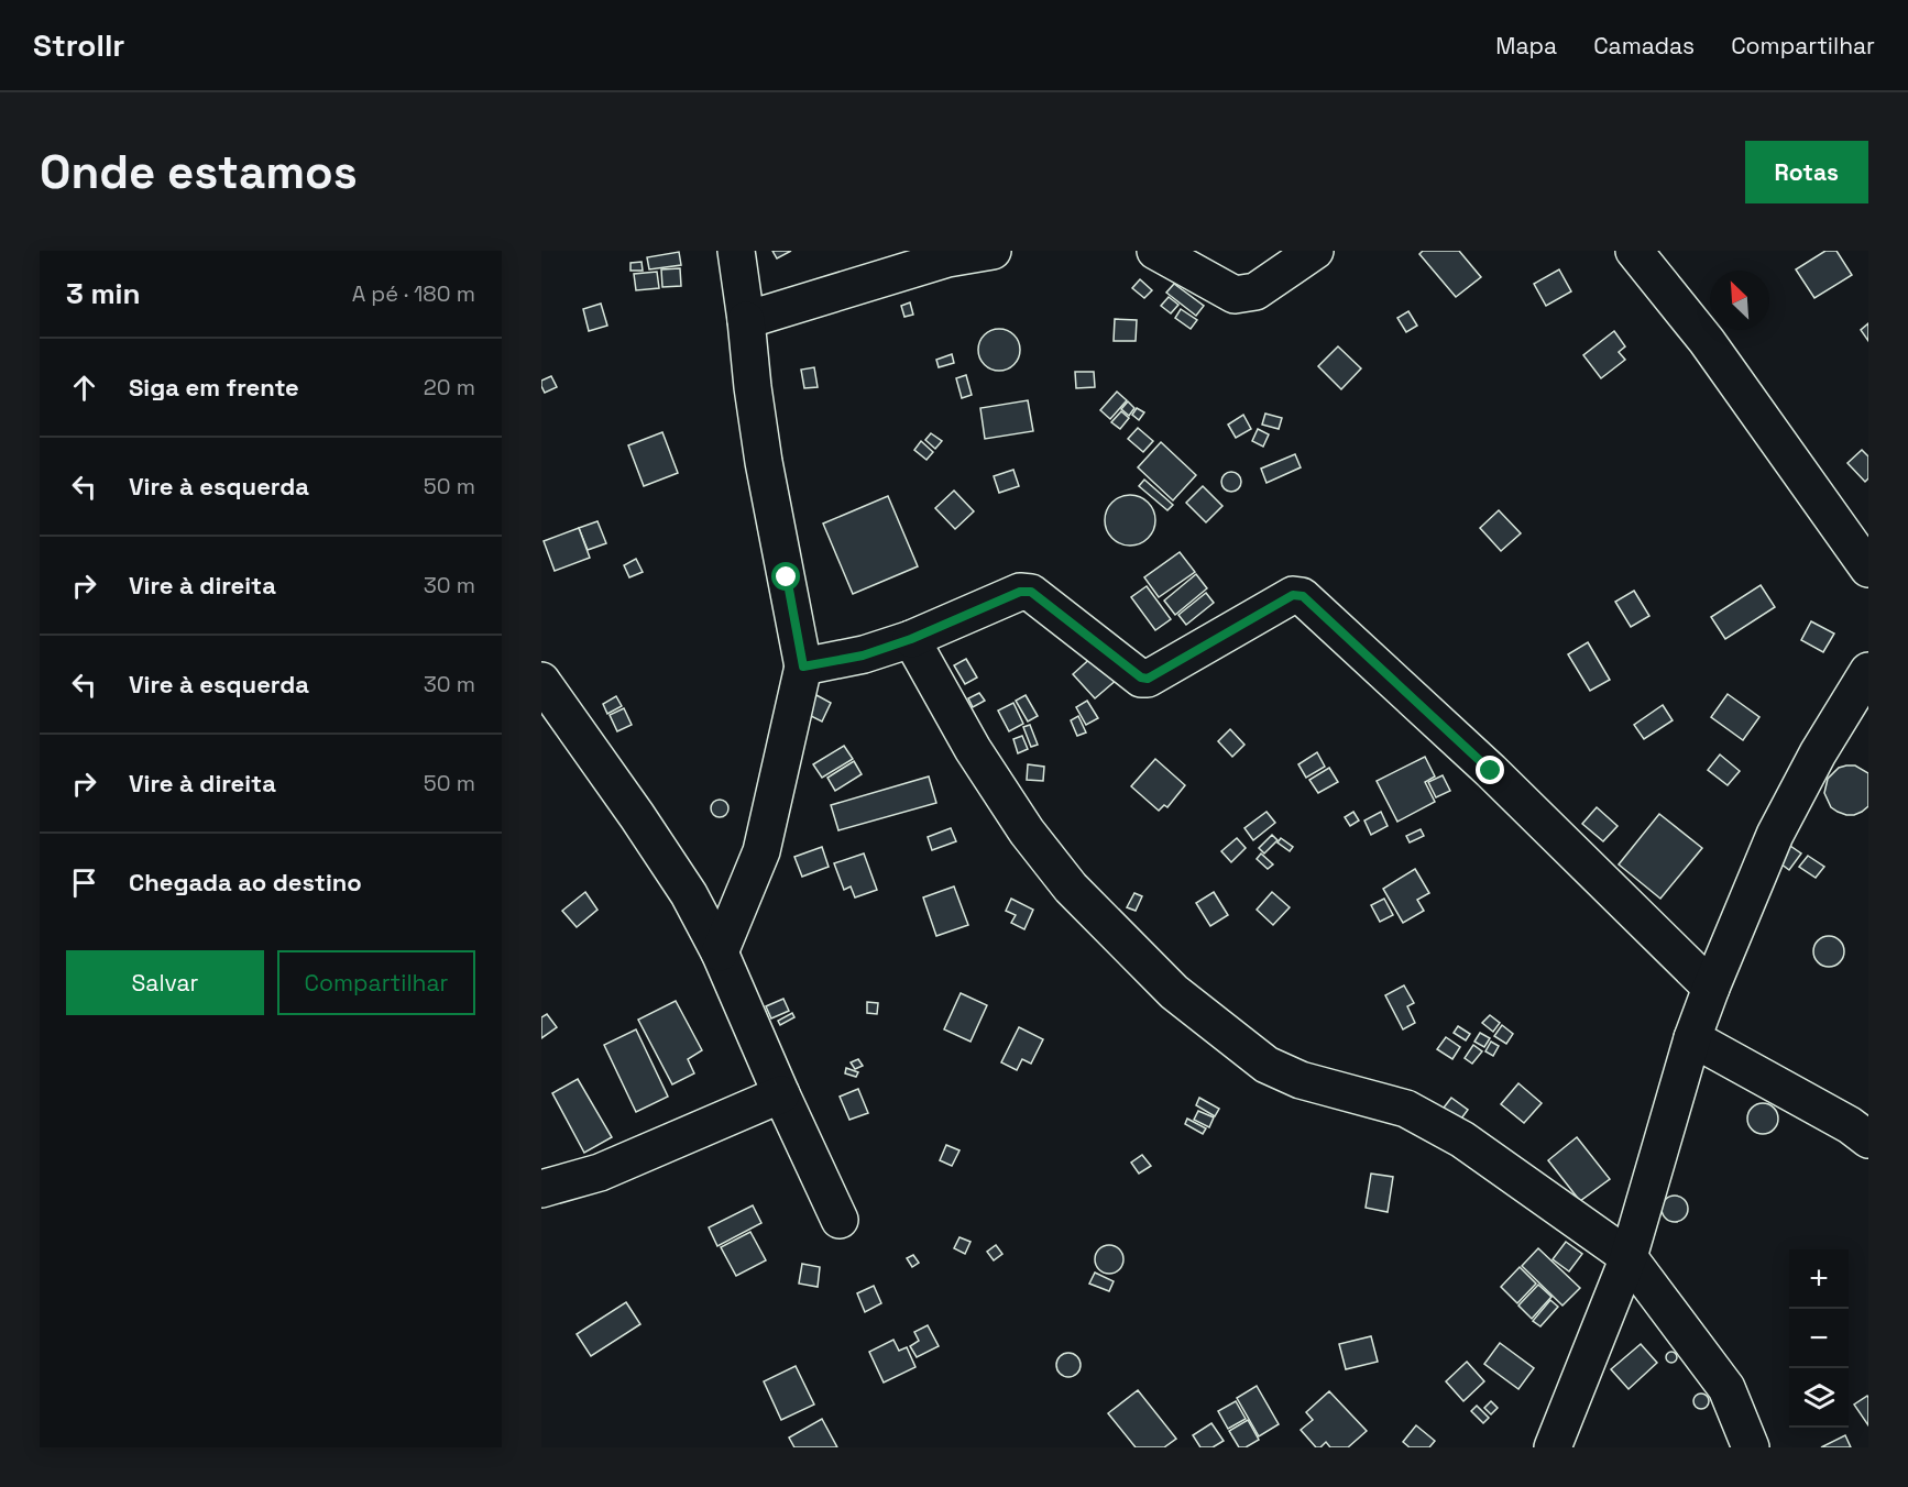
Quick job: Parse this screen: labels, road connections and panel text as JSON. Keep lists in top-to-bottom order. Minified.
{"north":"top left","page":{"header":"Strollr","nav":["Mapa","Camadas","Compartilhar"],"buttons":["Rotas",["Salvar","Compartilhar"]],"title":"Onde estamos","heading":["3 min","A pé · 180 m"],"list":[["Siga em frente","20 m"],["Vire à esquerda","50 m"],["Vire à direita","30 m"],["Vire à esquerda","30 m"],["Vire à direita","50 m"],"Chegada ao destino"],"map_buttons":["+","−"]}}
